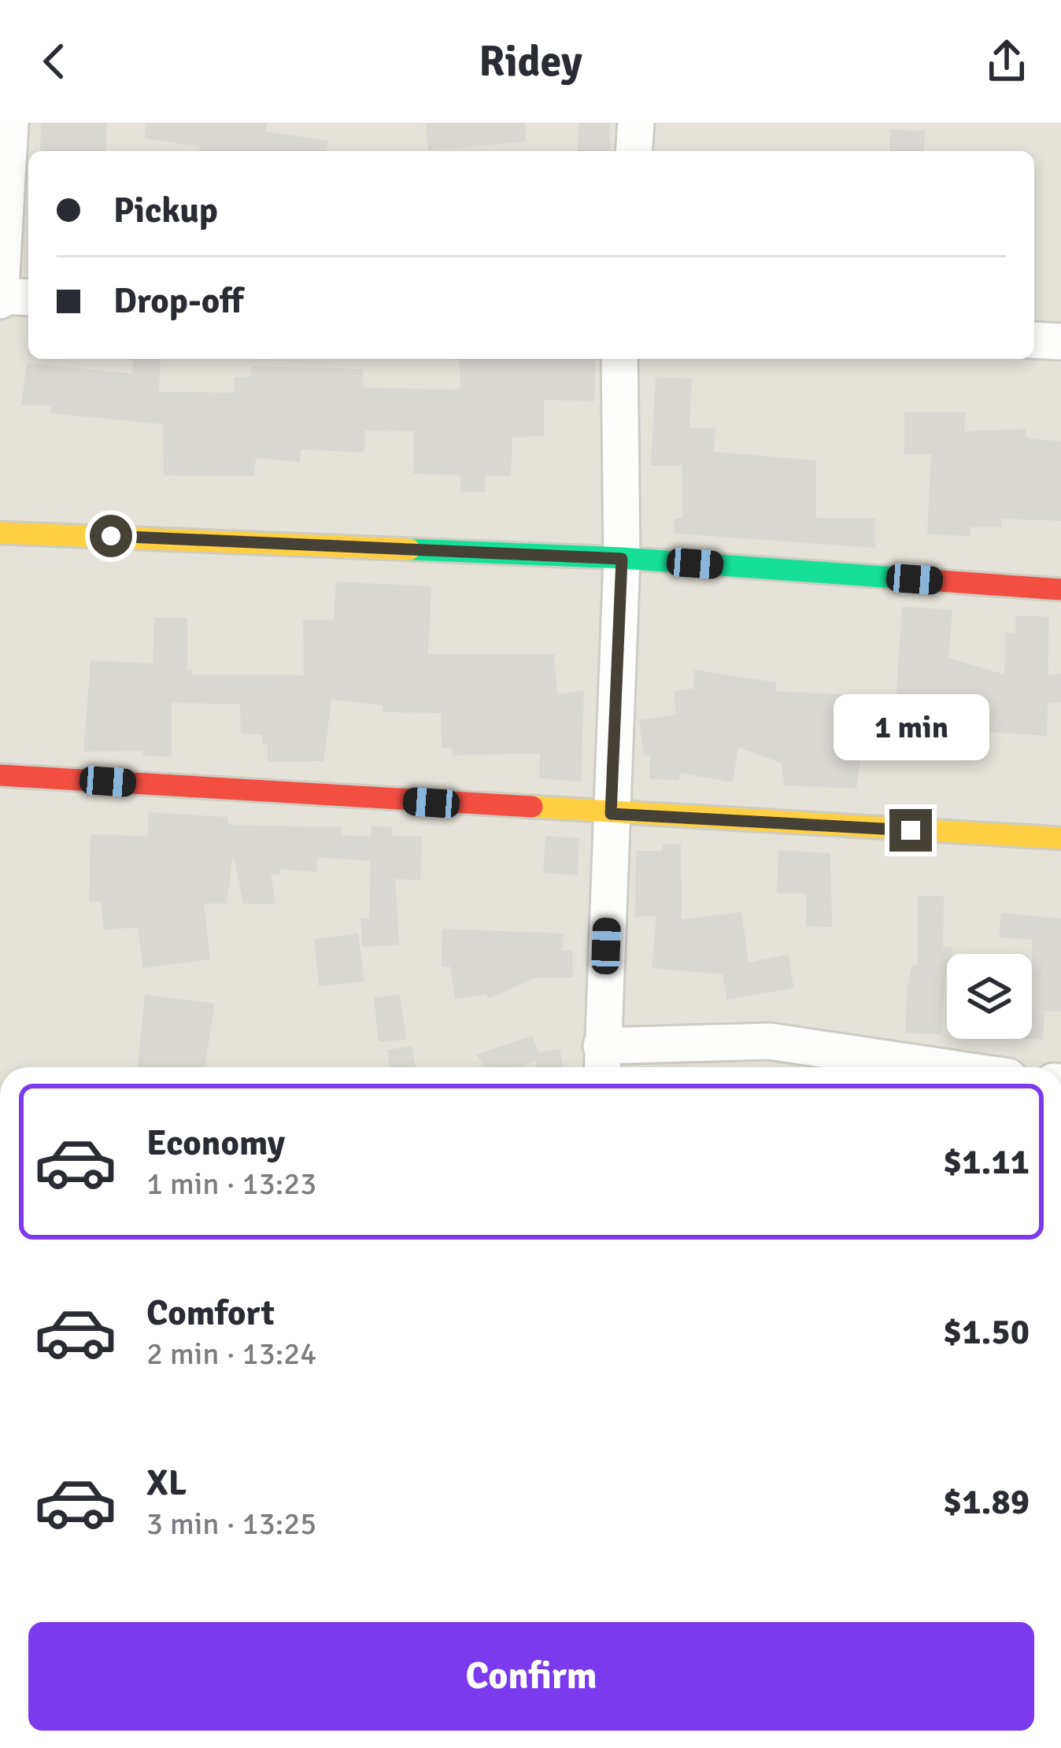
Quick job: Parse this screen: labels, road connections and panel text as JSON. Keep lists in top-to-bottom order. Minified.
{"page":{"header":"Ridey","banner":["Pickup","Drop-off"],"bubble":"1 min","list":[{"name":"Economy","note":"1 min · 13:23","value":"$1.11"},{"name":"Comfort","note":"2 min · 13:24","value":"$1.50"},{"name":"XL","note":"3 min · 13:25","value":"$1.89"}],"buttons":"Confirm"}}
